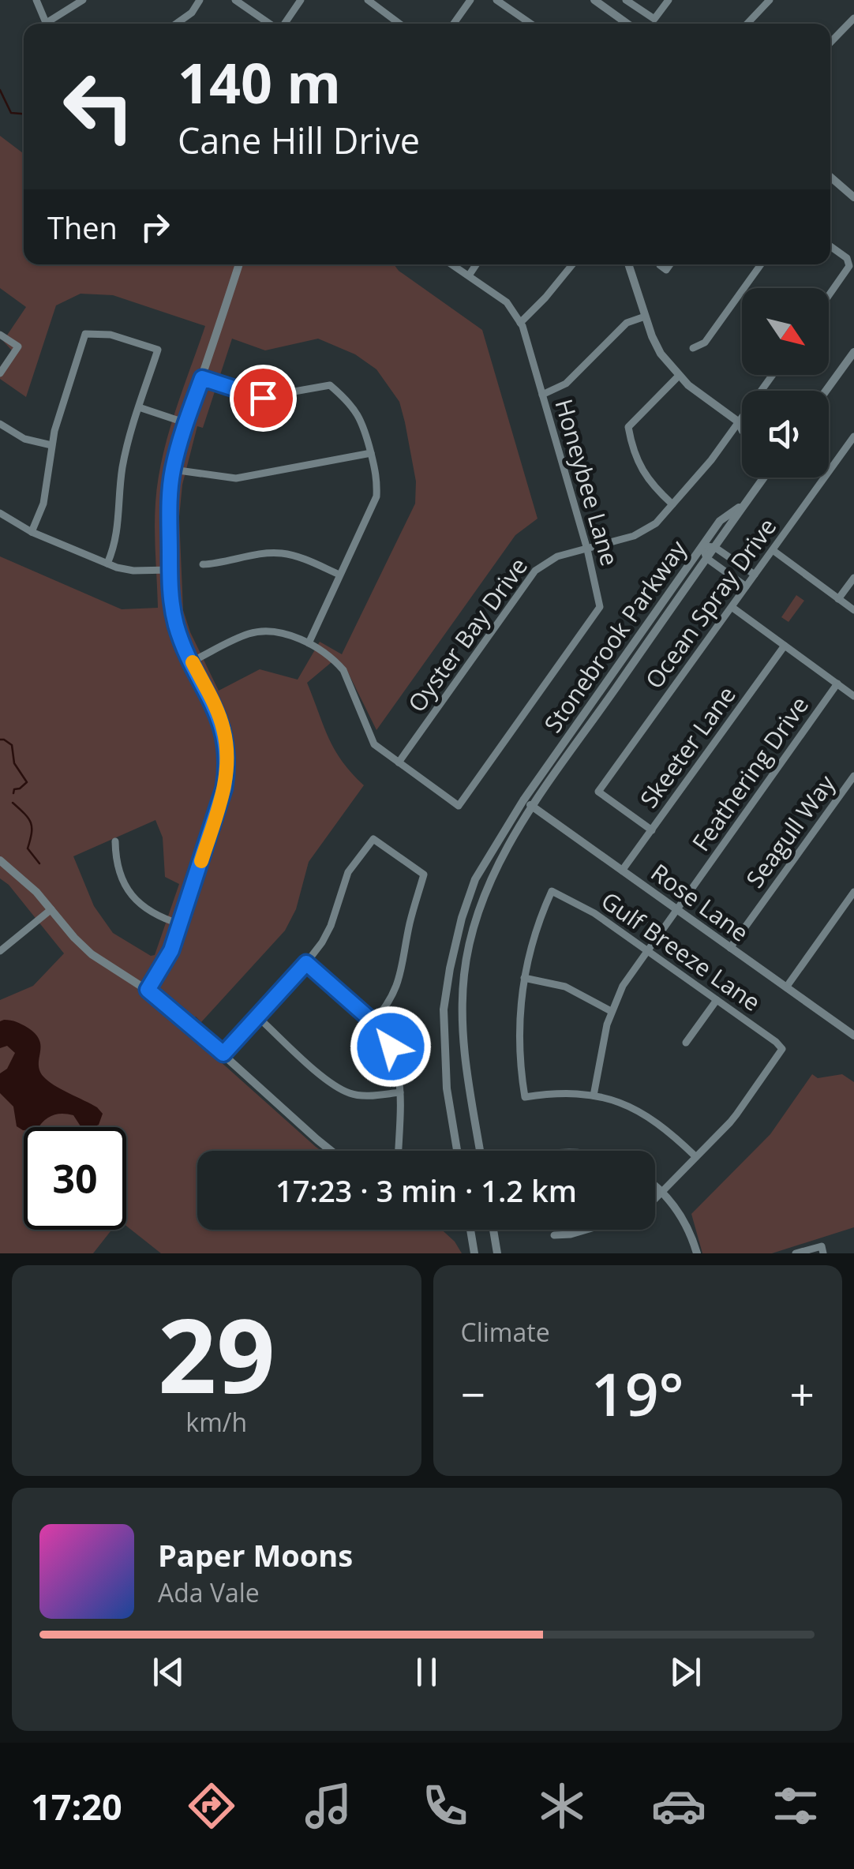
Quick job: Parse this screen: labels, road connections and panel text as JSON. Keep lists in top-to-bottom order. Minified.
{"streets":{"street":["Honeybee Lane","Ocean Spray Drive","Oyster Bay Drive","Stonebrook Parkway","Skeeter Lane","Feathering Drive","Seagull Way","Rose Lane","Gulf Breeze Lane"]},"crossings":[["Honeybee Lane","Oyster Bay Drive"],["Ocean Spray Drive","Skeeter Lane"],["Stonebrook Parkway","Rose Lane"],["Skeeter Lane","Rose Lane"],["Feathering Drive","Rose Lane"],["Feathering Drive","Gulf Breeze Lane"],["Seagull Way","Rose Lane"]],"north":"bottom right","page":{"turn":["140 m","Cane Hill Drive"],"then":"Then","limit":"30","trip":"17:23 · 3 min · 1.2 km","tile":[["29","km/h"],"Climate"],"heat":["−","19°","+"],"song":["Paper Moons","Ada Vale"],"tabs":"17:20"}}
